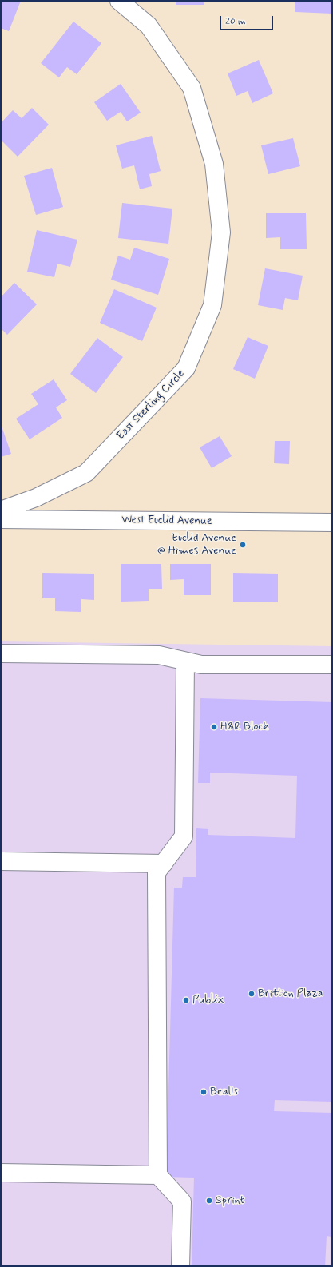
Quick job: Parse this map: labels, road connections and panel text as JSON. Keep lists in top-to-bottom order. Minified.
{"streets":{"street":["East Sterling Circle","West Euclid Avenue"]},"places":["Euclid Avenue @ Himes Avenue","H&R Block","Britton Plaza","Publix","Bealls","Sprint"],"scale_bar":"20 m"}
